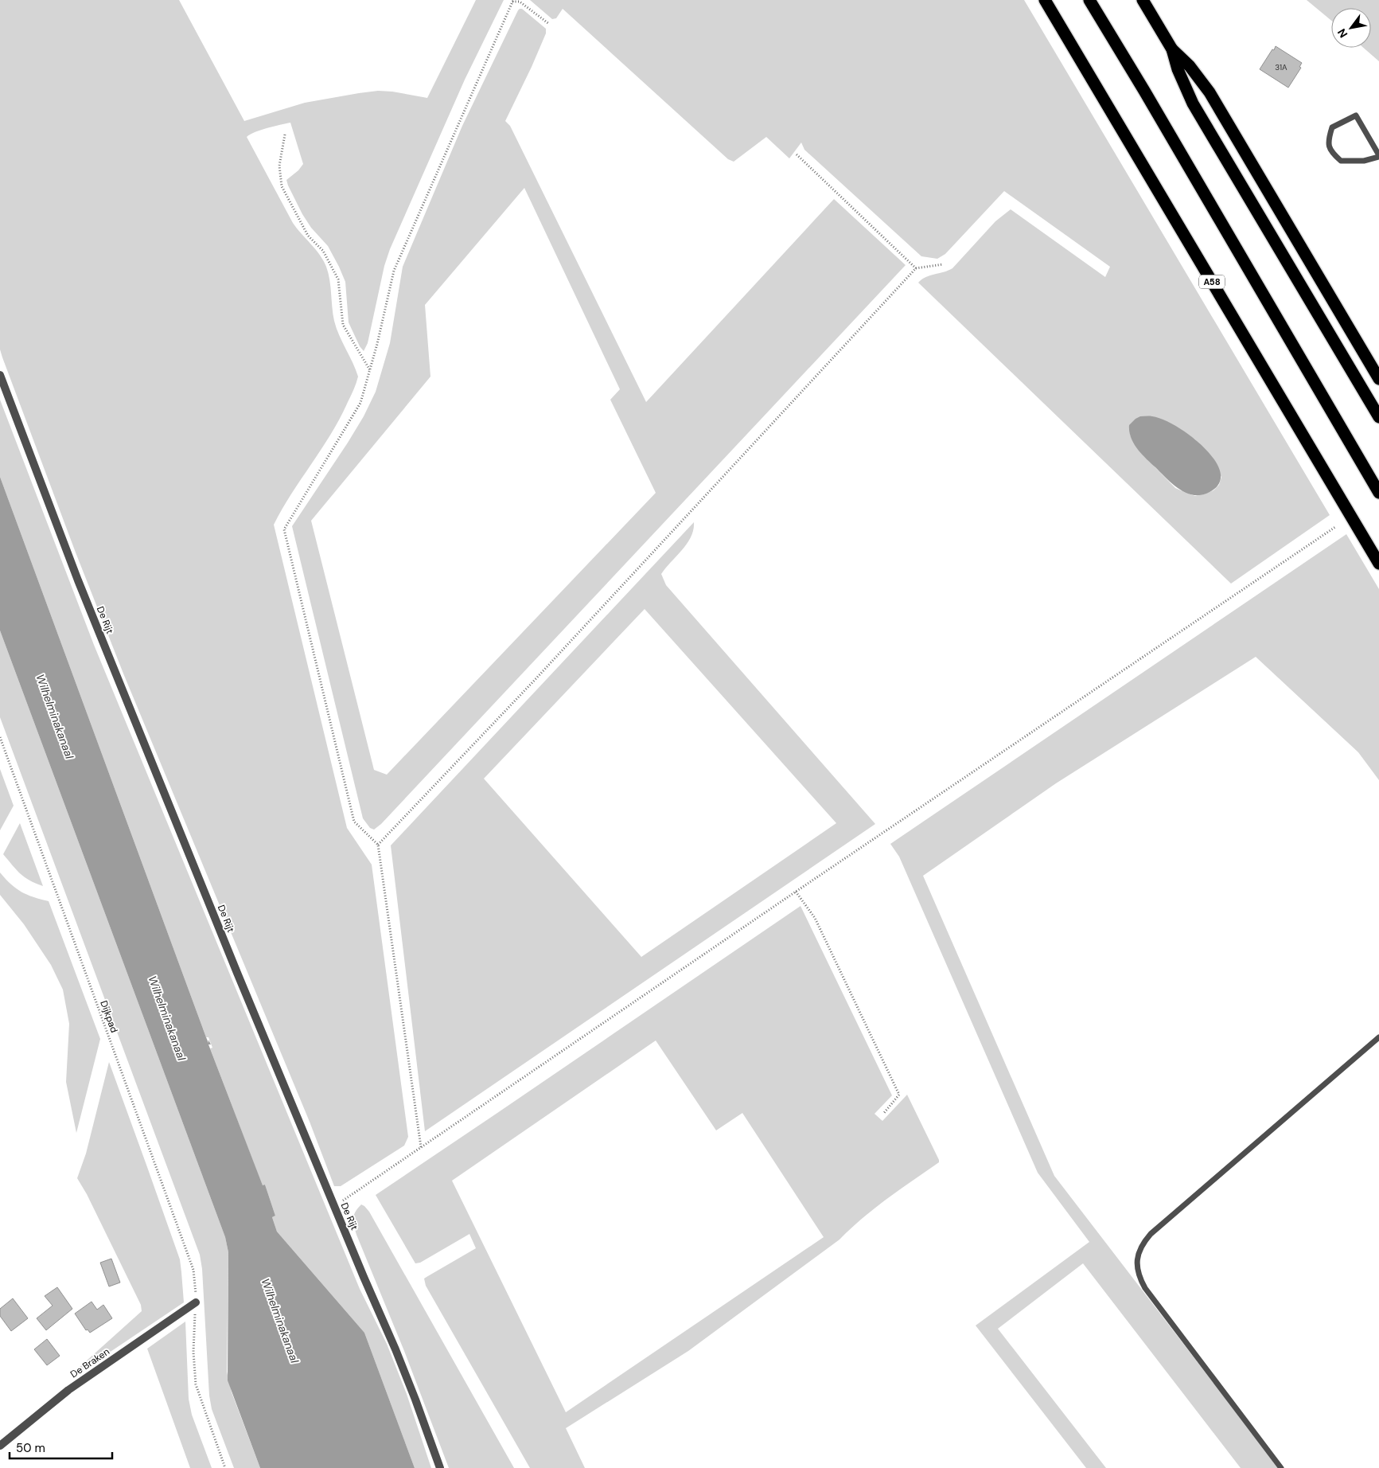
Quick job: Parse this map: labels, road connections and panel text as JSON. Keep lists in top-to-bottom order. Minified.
{"streets":{"highway":["A58"],"street":["De Rijt","De Braken"],"path":["Dijkpad"]},"crossings":[["Dijkpad","De Braken"]],"water":["Wilhelminakanaal"],"house_numbers":["31A"],"scale_bar":"50 m","north":"bottom left"}
